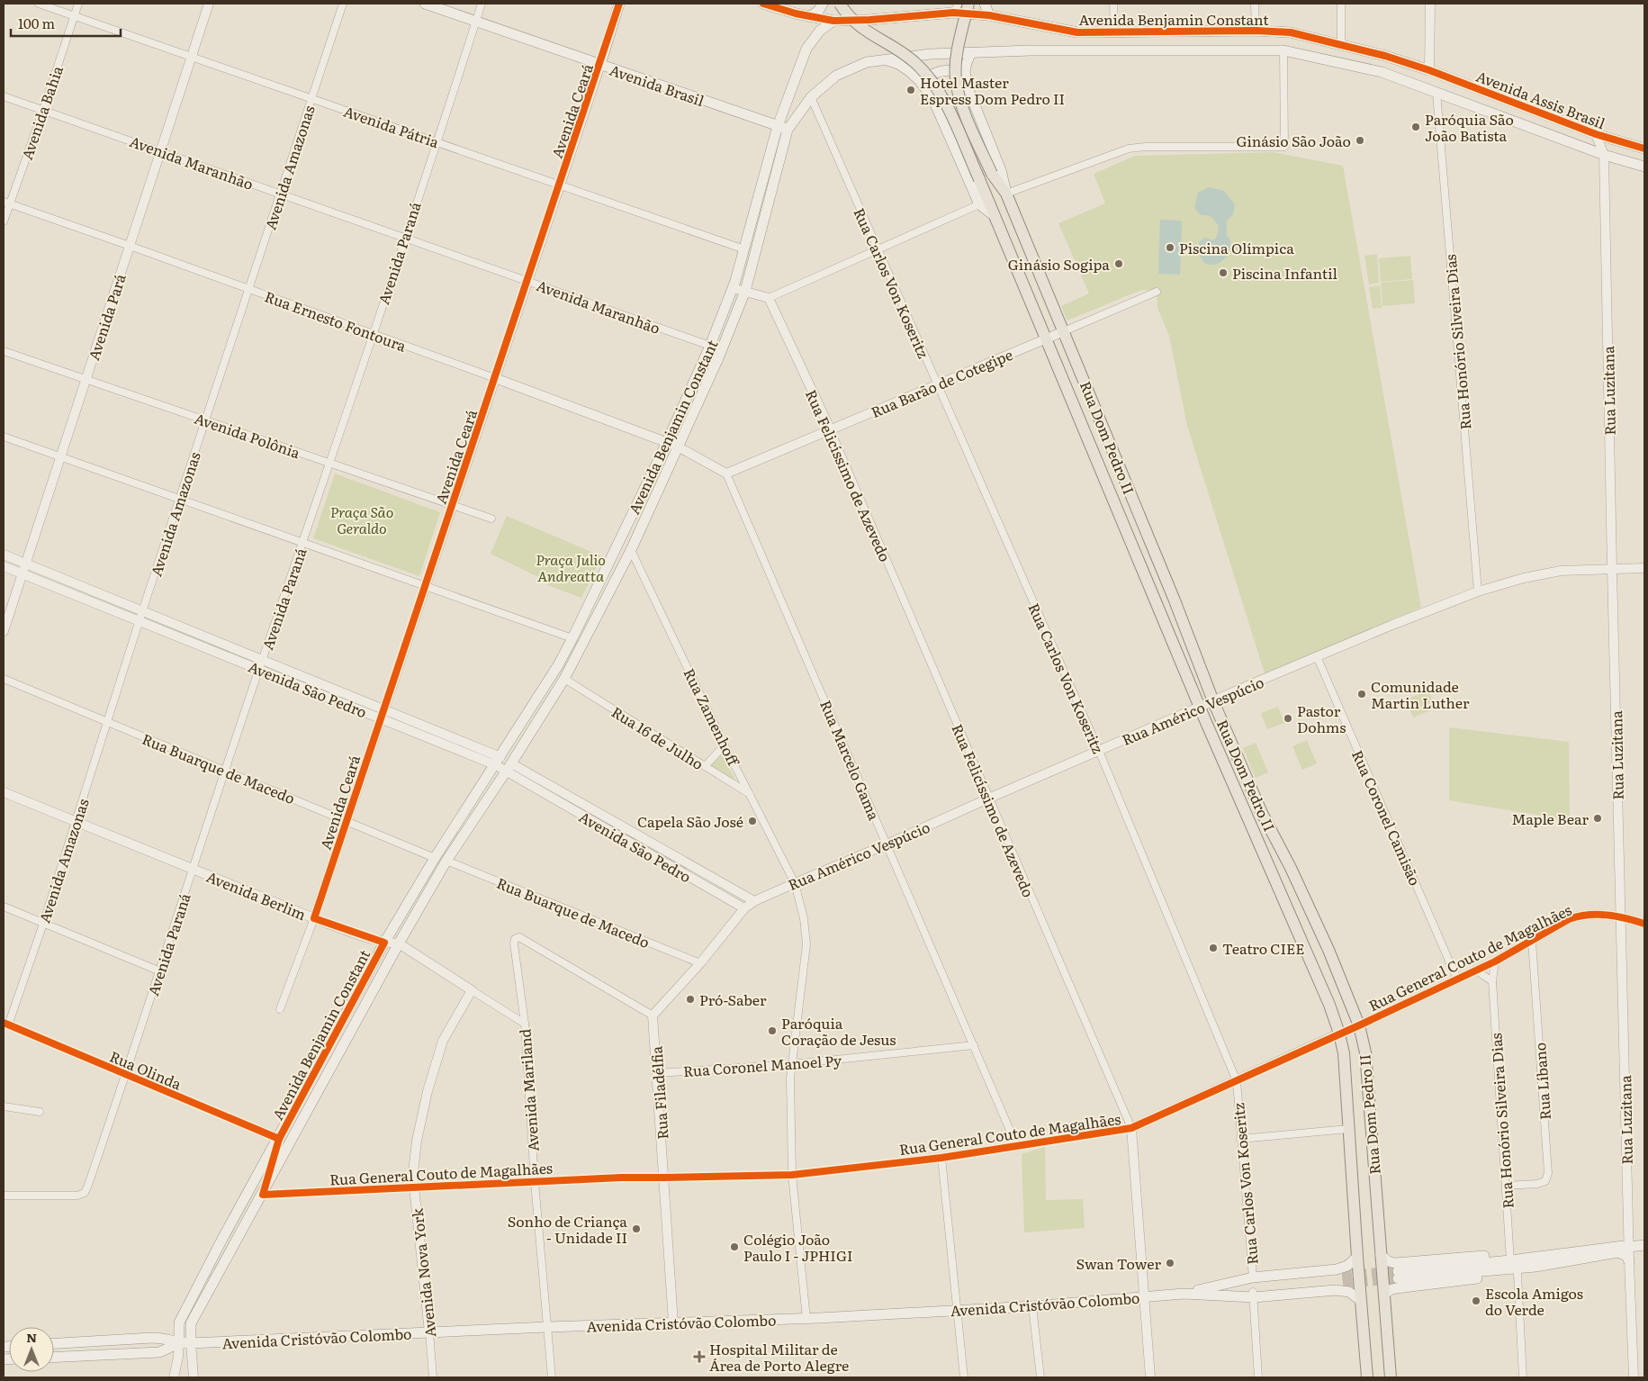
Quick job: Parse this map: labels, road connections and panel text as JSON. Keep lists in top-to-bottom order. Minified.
{"streets":{"main road":["Avenida Benjamin Constant","Avenida Brasil","Avenida Assis Brasil","Avenida Ceará","Rua Dom Pedro II","Avenida Cristóvão Colombo"],"street":["Avenida Bahia","Avenida Pátria","Avenida Maranhão","Avenida Amazonas","Avenida Paraná","Rua Carlos Von Koseritz","Avenida Pará","Rua Ernesto Fontoura","Rua Honório Silveira Dias","Rua Barão de Cotegipe","Rua Luzitana","Avenida Polônia","Rua Felicíssimo de Azevedo","Avenida São Pedro","Rua Américo Vespúcio","Rua Zamenhoff","Rua 16 de Julho","Rua Marcelo Gama","Rua Buarque de Macedo","Rua Coronel Camisão","Avenida Berlim","Rua General Couto de Magalhães","Rua Coronel Manoel Py","Rua Olinda","Rua Líbano","Avenida Mariland","Rua Filadélfia","Avenida Nova York"]},"crossings":[["Avenida Benjamin Constant","Avenida Brasil"],["Avenida Benjamin Constant","Avenida Assis Brasil"],["Avenida Benjamin Constant","Avenida Pátria"],["Avenida Benjamin Constant","Avenida Maranhão"],["Avenida Benjamin Constant","Rua Carlos Von Koseritz"],["Avenida Benjamin Constant","Rua Ernesto Fontoura"],["Avenida Benjamin Constant","Rua Honório Silveira Dias"],["Avenida Benjamin Constant","Rua Dom Pedro II"],["Avenida Benjamin Constant","Avenida São Pedro"],["Avenida Benjamin Constant","Rua Zamenhoff"],["Avenida Benjamin Constant","Rua 16 de Julho"],["Avenida Benjamin Constant","Rua Buarque de Macedo"],["Avenida Benjamin Constant","Avenida Berlim"],["Avenida Benjamin Constant","Rua General Couto de Magalhães"],["Avenida Benjamin Constant","Rua Olinda"],["Avenida Benjamin Constant","Avenida Cristóvão Colombo"],["Avenida Brasil","Avenida Ceará"],["Avenida Brasil","Avenida Paraná"],["Avenida Assis Brasil","Rua Honório Silveira Dias"],["Avenida Assis Brasil","Rua Luzitana"],["Avenida Ceará","Avenida Pátria"],["Avenida Ceará","Avenida Maranhão"],["Avenida Ceará","Rua Ernesto Fontoura"],["Avenida Ceará","Avenida Polônia"],["Avenida Ceará","Avenida São Pedro"],["Avenida Ceará","Rua Buarque de Macedo"],["Avenida Ceará","Avenida Berlim"],["Avenida Bahia","Avenida Pátria"],["Avenida Bahia","Avenida Maranhão"],["Avenida Bahia","Rua Ernesto Fontoura"],["Avenida Pátria","Avenida Amazonas"],["Avenida Pátria","Avenida Paraná"],["Avenida Pátria","Avenida Pará"],["Avenida Maranhão","Avenida Amazonas"],["Avenida Maranhão","Avenida Paraná"],["Avenida Maranhão","Avenida Pará"],["Avenida Amazonas","Rua Ernesto Fontoura"],["Avenida Amazonas","Avenida Polônia"],["Avenida Amazonas","Avenida São Pedro"],["Avenida Amazonas","Rua Buarque de Macedo"],["Avenida Amazonas","Avenida Berlim"],["Avenida Amazonas","Rua Olinda"],["Avenida Paraná","Rua Ernesto Fontoura"],["Avenida Paraná","Avenida Polônia"],["Avenida Paraná","Avenida São Pedro"],["Avenida Paraná","Rua Buarque de Macedo"],["Avenida Paraná","Avenida Berlim"],["Avenida Paraná","Rua Olinda"],["Rua Carlos Von Koseritz","Rua Barão de Cotegipe"],["Rua Carlos Von Koseritz","Rua Américo Vespúcio"],["Rua Carlos Von Koseritz","Rua General Couto de Magalhães"],["Rua Carlos Von Koseritz","Avenida Cristóvão Colombo"],["Avenida Pará","Rua Ernesto Fontoura"],["Avenida Pará","Avenida Polônia"],["Avenida Pará","Avenida São Pedro"],["Rua Honório Silveira Dias","Rua Américo Vespúcio"],["Rua Honório Silveira Dias","Rua General Couto de Magalhães"],["Rua Honório Silveira Dias","Rua Líbano"],["Rua Barão de Cotegipe","Rua Dom Pedro II"],["Rua Barão de Cotegipe","Rua Felicíssimo de Azevedo"],["Rua Barão de Cotegipe","Rua Marcelo Gama"],["Rua Luzitana","Rua Américo Vespúcio"],["Rua Luzitana","Rua General Couto de Magalhães"],["Rua Dom Pedro II","Rua Américo Vespúcio"],["Rua Dom Pedro II","Rua General Couto de Magalhães"],["Rua Dom Pedro II","Avenida Cristóvão Colombo"],["Rua Felicíssimo de Azevedo","Rua Américo Vespúcio"],["Rua Felicíssimo de Azevedo","Rua General Couto de Magalhães"],["Rua Felicíssimo de Azevedo","Avenida Cristóvão Colombo"],["Avenida São Pedro","Rua Américo Vespúcio"],["Rua Américo Vespúcio","Rua Zamenhoff"],["Rua Américo Vespúcio","Rua Marcelo Gama"],["Rua Américo Vespúcio","Rua Coronel Camisão"],["Rua Zamenhoff","Rua 16 de Julho"],["Rua Zamenhoff","Rua General Couto de Magalhães"],["Rua Zamenhoff","Rua Coronel Manoel Py"],["Rua Zamenhoff","Avenida Cristóvão Colombo"],["Rua Marcelo Gama","Rua General Couto de Magalhães"],["Rua Marcelo Gama","Rua Coronel Manoel Py"],["Rua Coronel Camisão","Rua General Couto de Magalhães"],["Avenida Berlim","Avenida Mariland"],["Avenida Berlim","Avenida Nova York"],["Rua General Couto de Magalhães","Rua Líbano"],["Rua General Couto de Magalhães","Avenida Mariland"],["Rua General Couto de Magalhães","Rua Filadélfia"],["Rua General Couto de Magalhães","Avenida Nova York"],["Rua Coronel Manoel Py","Rua Filadélfia"],["Avenida Mariland","Rua Filadélfia"],["Avenida Mariland","Avenida Cristóvão Colombo"],["Rua Filadélfia","Avenida Cristóvão Colombo"],["Avenida Nova York","Avenida Cristóvão Colombo"]],"parks":["Praça São Geraldo","Praça Julio Andreatta"],"places":{"other":["Hotel Master Espress Dom Pedro II","Paróquia São João Batista","Ginásio São João","Piscina Olímpica","Ginásio Sogipa","Piscina Infantil","Comunidade Martin Luther","Pastor Dohms","Maple Bear","Capela São José","Teatro CIEE","Pró-Saber","Paróquia Coração de Jesus","Sonho de Criança - Unidade II","Colégio João Paulo I - JPHIGI","Swan Tower","Escola Amigos do Verde"],"health":["Hospital Militar de Área de Porto Alegre"]},"scale_bar":"100 m","north":"top"}
